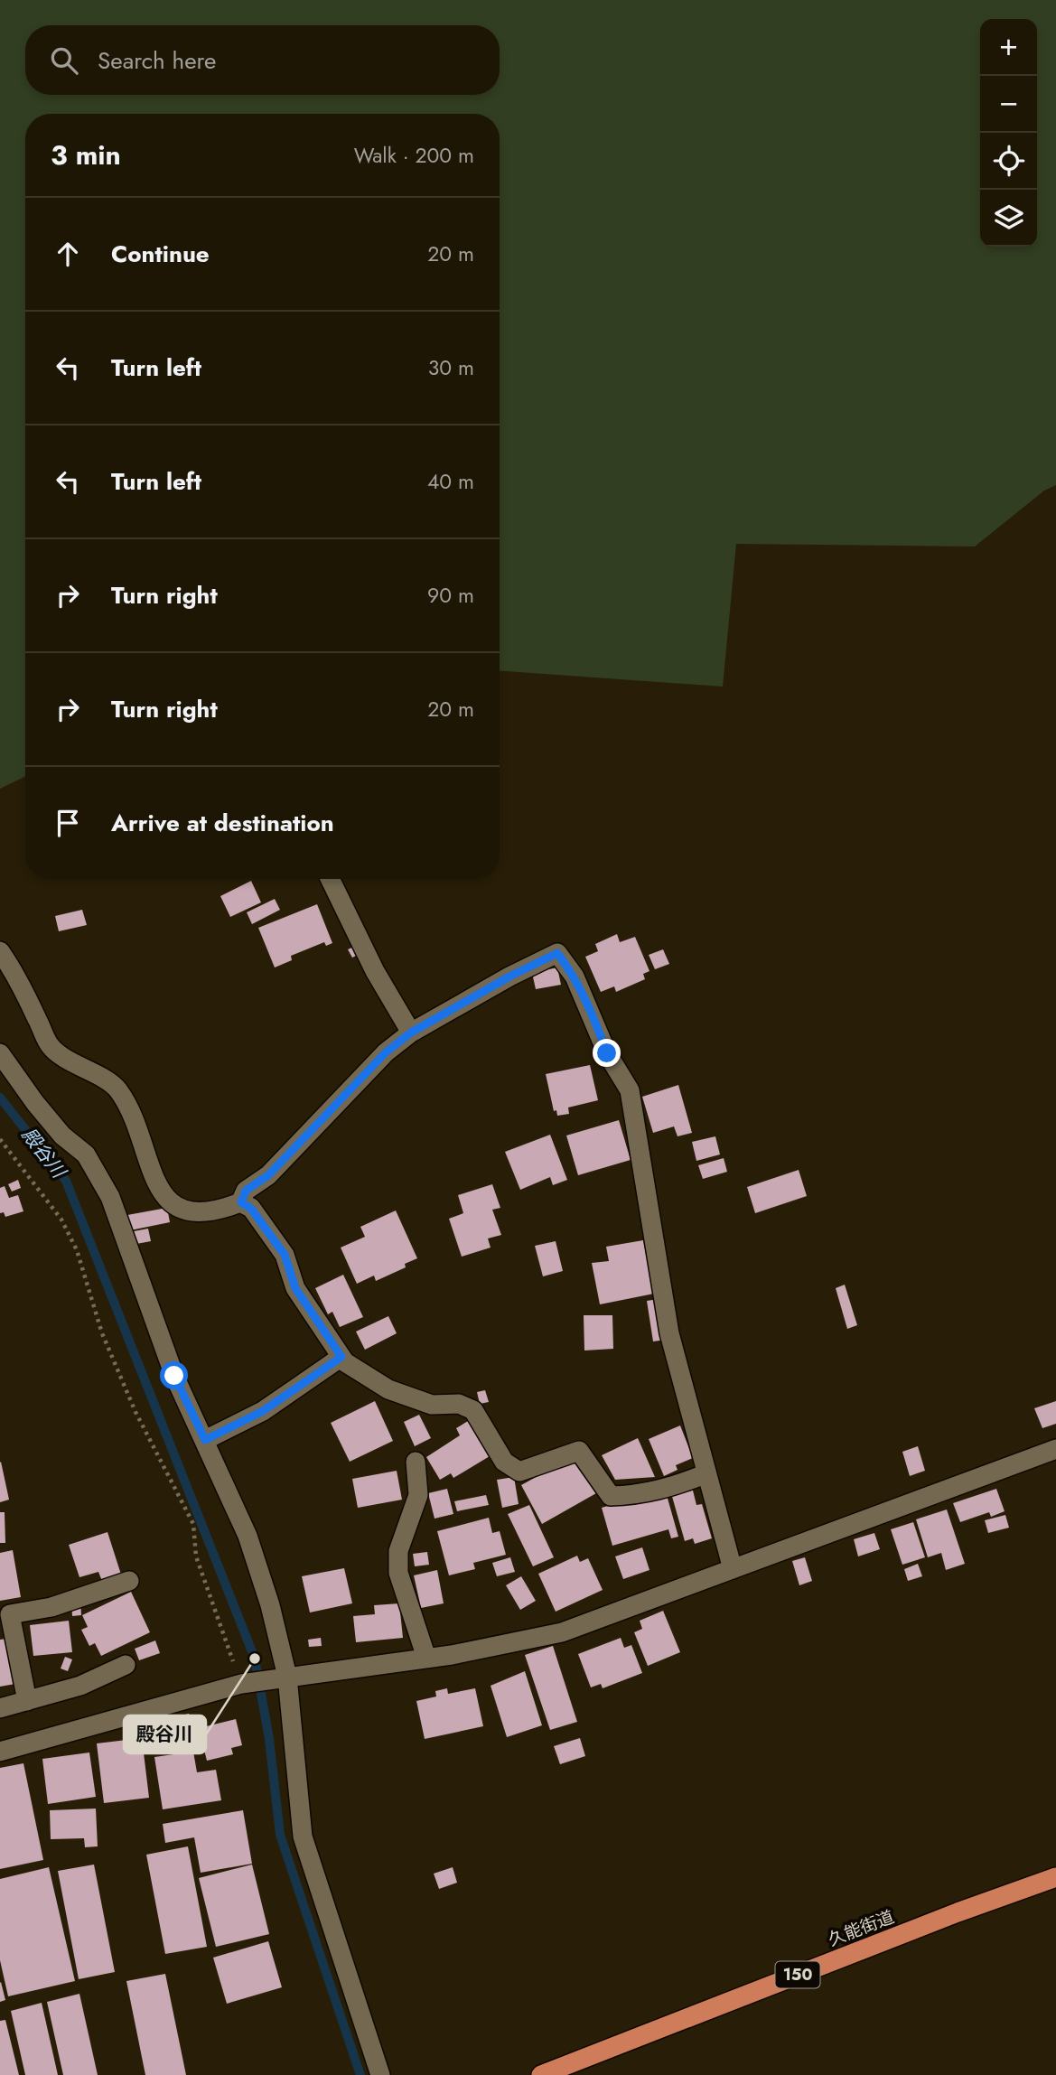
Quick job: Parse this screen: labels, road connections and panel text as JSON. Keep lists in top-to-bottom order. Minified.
{"streets":{"highway":["久能街道","150"]},"water":["殿谷川"],"places":["殿谷川"],"page":{"map_buttons":["+","−"],"search":"Search here","heading":["3 min","Walk · 200 m"],"list":[["Continue","20 m"],["Turn left","30 m"],["Turn left","40 m"],["Turn right","90 m"],["Turn right","20 m"],"Arrive at destination"]}}
